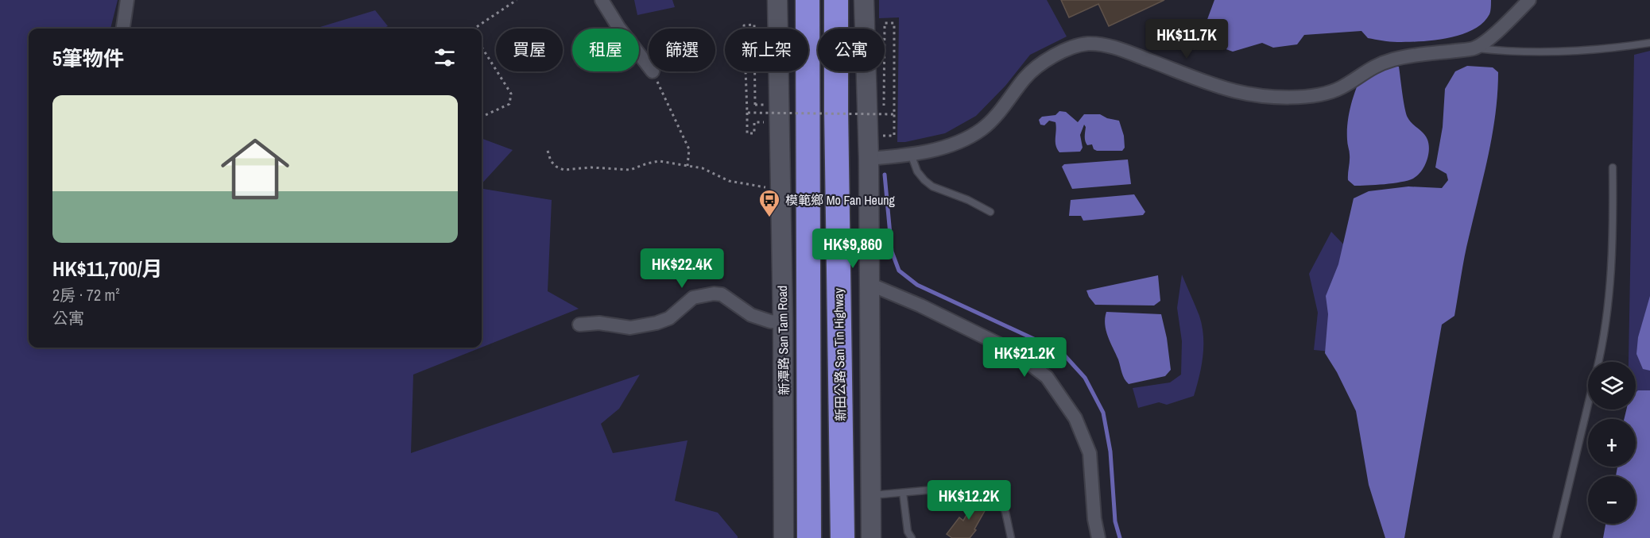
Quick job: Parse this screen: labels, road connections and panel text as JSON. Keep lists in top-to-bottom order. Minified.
{"streets":{"highway":["新田公路 San Tin Highway"],"main road":["新潭路 San Tam Road"]},"places":{"bus stop":["模範鄉 Mo Fan Heung"]},"page":{"price":["HK$11.7K","HK$9,860","HK$22.4K","HK$21.2K","HK$12.2K"],"chip":["買屋","租屋","篩選","新上架","公寓"],"heading":"5筆物件","list":[{"name":"HK$11,700/月","note":"2房 · 72 m² · 公寓"}],"map_buttons":["+","−"]}}
